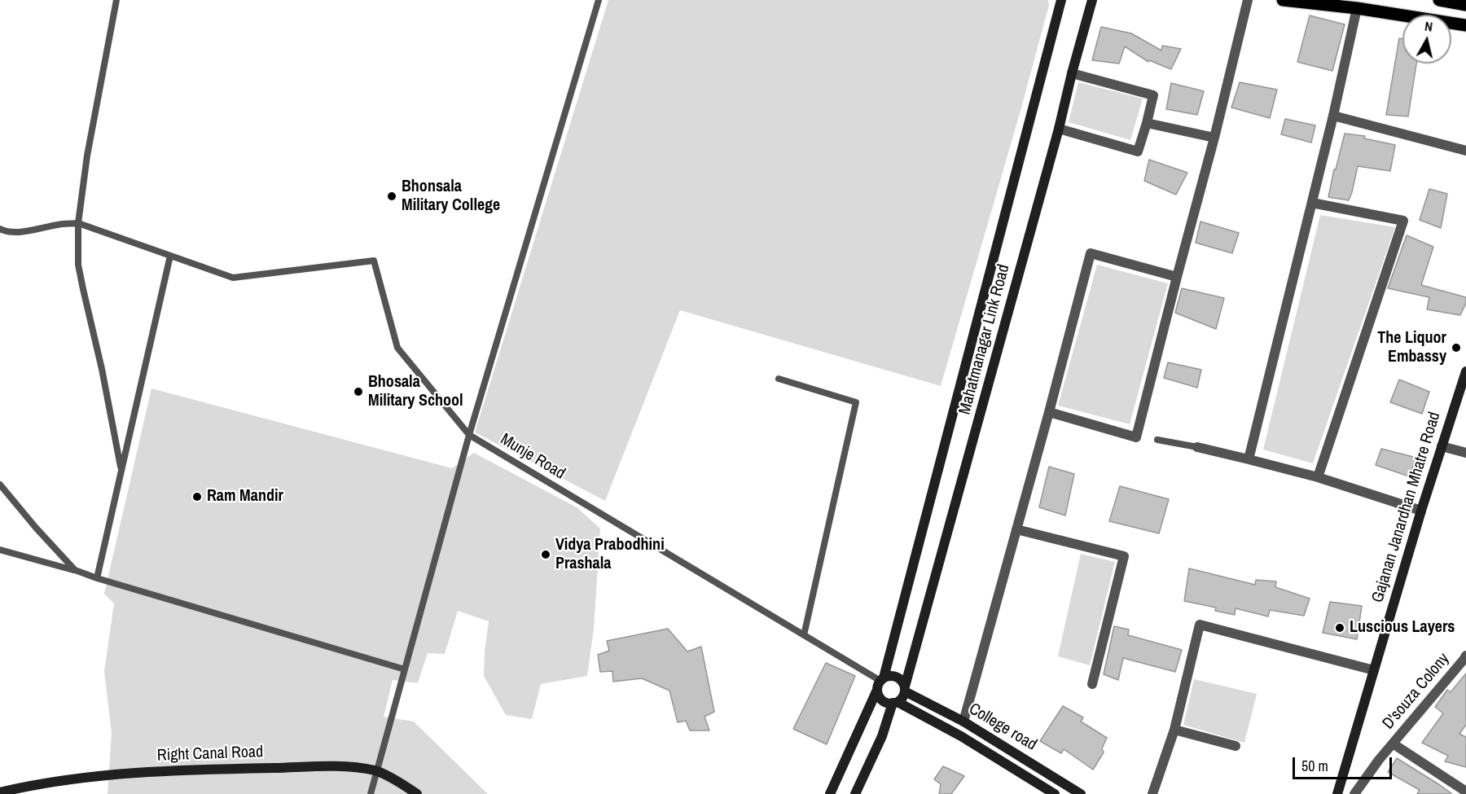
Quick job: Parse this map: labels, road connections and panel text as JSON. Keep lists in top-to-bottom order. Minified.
{"streets":{"main road":["Mahatmanagar Link Road","Gajanan Janardhan Mhatre Road","College road","Right Canal Road"],"street":["D'souza Colony"],"lane":["Munje Road"]},"crossings":[["Mahatmanagar Link Road","Munje Road"],["Mahatmanagar Link Road","College road"],["Munje Road","College road"]],"places":["Bhonsala Military College","The Liquor Embassy","Bhosala Military School","Ram Mandir","Vidya Prabodhini Prashala","Luscious Layers"],"scale_bar":"50 m","north":"top"}
